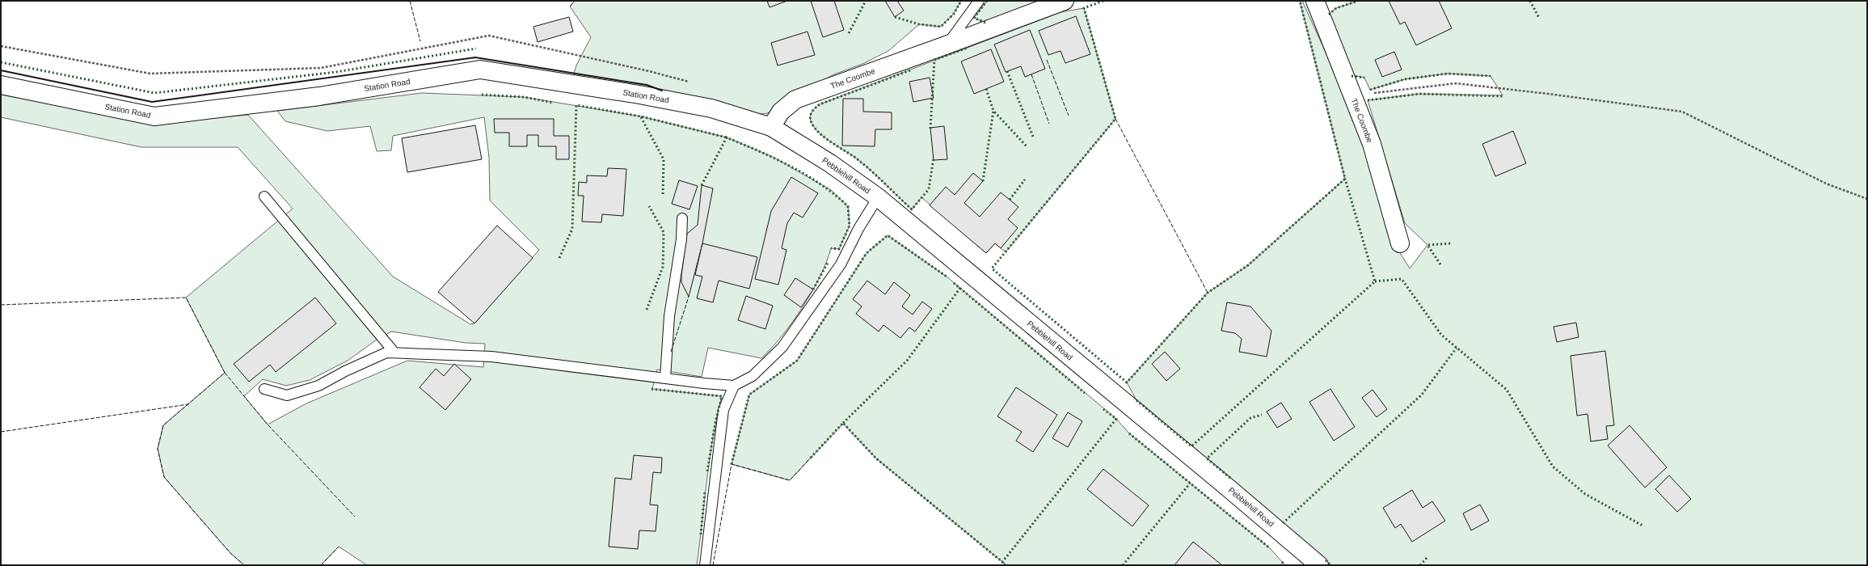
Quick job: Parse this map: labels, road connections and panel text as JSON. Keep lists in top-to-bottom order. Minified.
{"streets":{"main road":["The Coombe","Station Road","Pebblehill Road"]},"crossings":[["The Coombe","Station Road"],["The Coombe","Pebblehill Road"],["Station Road","Pebblehill Road"]]}
